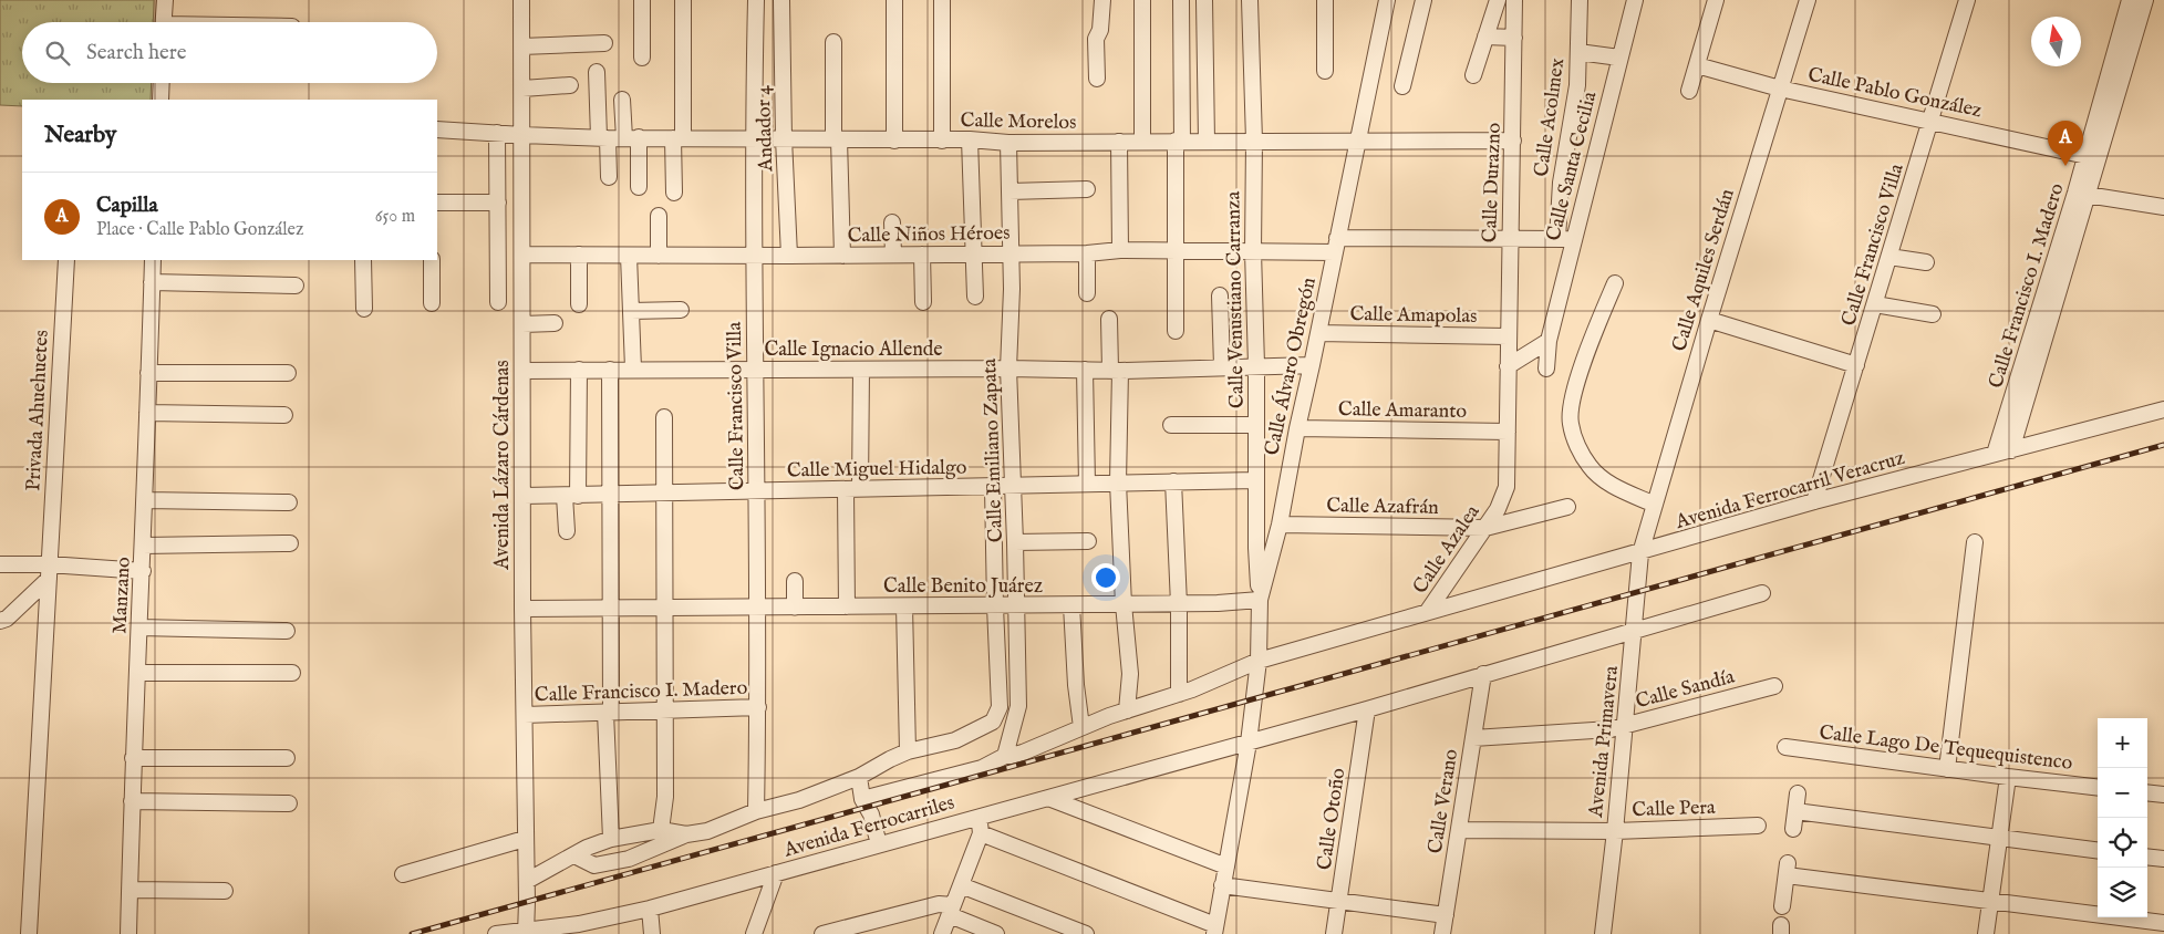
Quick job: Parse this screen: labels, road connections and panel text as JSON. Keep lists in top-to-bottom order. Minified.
{"streets":{"street":["Calle Pablo González","Calle Acolmex","Calle Morelos","Andador 4","Calle Santa Cecilia","Calle Durazno","Calle Niños Héroes","Calle Francisco Villa","Calle Aquiles Serdán","Calle Francisco I. Madero","Calle Venustiano Carranza","Calle Amapolas","Calle Ignacio Allende","Calle Álvaro Obregón","Calle Amaranto","Privada Ahuehuetes","Calle Emiliano Zapata","Avenida Lázaro Cárdenas","Calle Miguel Hidalgo","Avenida Ferrocarril Veracruz","Calle Azafrán","Calle Azalea","Calle Benito Juárez","Manzano","Calle Sandía","Avenida Primavera","Calle Lago De Tequequistenco","Calle Verano","Calle Pera","Calle Otoño","Avenida Ferrocarriles"]},"crossings":[["Calle Pablo González","Calle Francisco Villa"],["Calle Pablo González","Calle Aquiles Serdán"],["Calle Pablo González","Calle Francisco I. Madero"],["Calle Acolmex","Calle Niños Héroes"],["Calle Morelos","Andador 4"],["Calle Morelos","Calle Durazno"],["Calle Morelos","Calle Francisco Villa"],["Calle Morelos","Calle Venustiano Carranza"],["Calle Morelos","Calle Álvaro Obregón"],["Calle Morelos","Calle Emiliano Zapata"],["Calle Morelos","Avenida Lázaro Cárdenas"],["Andador 4","Calle Niños Héroes"],["Calle Santa Cecilia","Calle Niños Héroes"],["Calle Durazno","Calle Niños Héroes"],["Calle Durazno","Calle Amapolas"],["Calle Durazno","Calle Azalea"],["Calle Niños Héroes","Calle Francisco Villa"],["Calle Niños Héroes","Calle Venustiano Carranza"],["Calle Niños Héroes","Calle Álvaro Obregón"],["Calle Niños Héroes","Calle Emiliano Zapata"],["Calle Niños Héroes","Avenida Lázaro Cárdenas"],["Calle Francisco Villa","Calle Francisco I. Madero"],["Calle Francisco Villa","Calle Ignacio Allende"],["Calle Francisco Villa","Calle Miguel Hidalgo"],["Calle Francisco Villa","Avenida Ferrocarril Veracruz"],["Calle Francisco Villa","Calle Benito Juárez"],["Calle Aquiles Serdán","Avenida Ferrocarril Veracruz"],["Calle Aquiles Serdán","Avenida Primavera"],["Calle Francisco I. Madero","Avenida Lázaro Cárdenas"],["Calle Francisco I. Madero","Avenida Ferrocarril Veracruz"],["Calle Venustiano Carranza","Calle Ignacio Allende"],["Calle Venustiano Carranza","Calle Álvaro Obregón"],["Calle Venustiano Carranza","Calle Miguel Hidalgo"],["Calle Venustiano Carranza","Calle Benito Juárez"],["Calle Amapolas","Calle Álvaro Obregón"],["Calle Ignacio Allende","Calle Álvaro Obregón"],["Calle Ignacio Allende","Calle Emiliano Zapata"],["Calle Ignacio Allende","Avenida Lázaro Cárdenas"],["Calle Álvaro Obregón","Calle Amaranto"],["Calle Álvaro Obregón","Calle Azafrán"],["Calle Álvaro Obregón","Calle Azalea"],["Calle Álvaro Obregón","Calle Benito Juárez"],["Calle Álvaro Obregón","Avenida Ferrocarriles"],["Calle Amaranto","Calle Azalea"],["Calle Emiliano Zapata","Calle Miguel Hidalgo"],["Calle Emiliano Zapata","Calle Azalea"],["Calle Emiliano Zapata","Calle Benito Juárez"],["Avenida Lázaro Cárdenas","Calle Miguel Hidalgo"],["Avenida Lázaro Cárdenas","Calle Benito Juárez"],["Avenida Lázaro Cárdenas","Avenida Ferrocarriles"],["Avenida Ferrocarril Veracruz","Calle Azalea"],["Avenida Ferrocarril Veracruz","Avenida Primavera"],["Calle Azafrán","Calle Azalea"],["Calle Sandía","Avenida Primavera"],["Calle Sandía","Calle Verano"],["Avenida Primavera","Calle Pera"],["Avenida Primavera","Avenida Ferrocarriles"],["Calle Verano","Calle Pera"],["Calle Verano","Avenida Ferrocarriles"],["Calle Otoño","Avenida Ferrocarriles"]],"north":"top","page":{"search":"Search here","heading":"Nearby","pins":"A","list":[{"mark":"A","name":"Capilla","note":"Place · Calle Pablo González","value":"650 m"}],"map_buttons":["+","−"]}}
